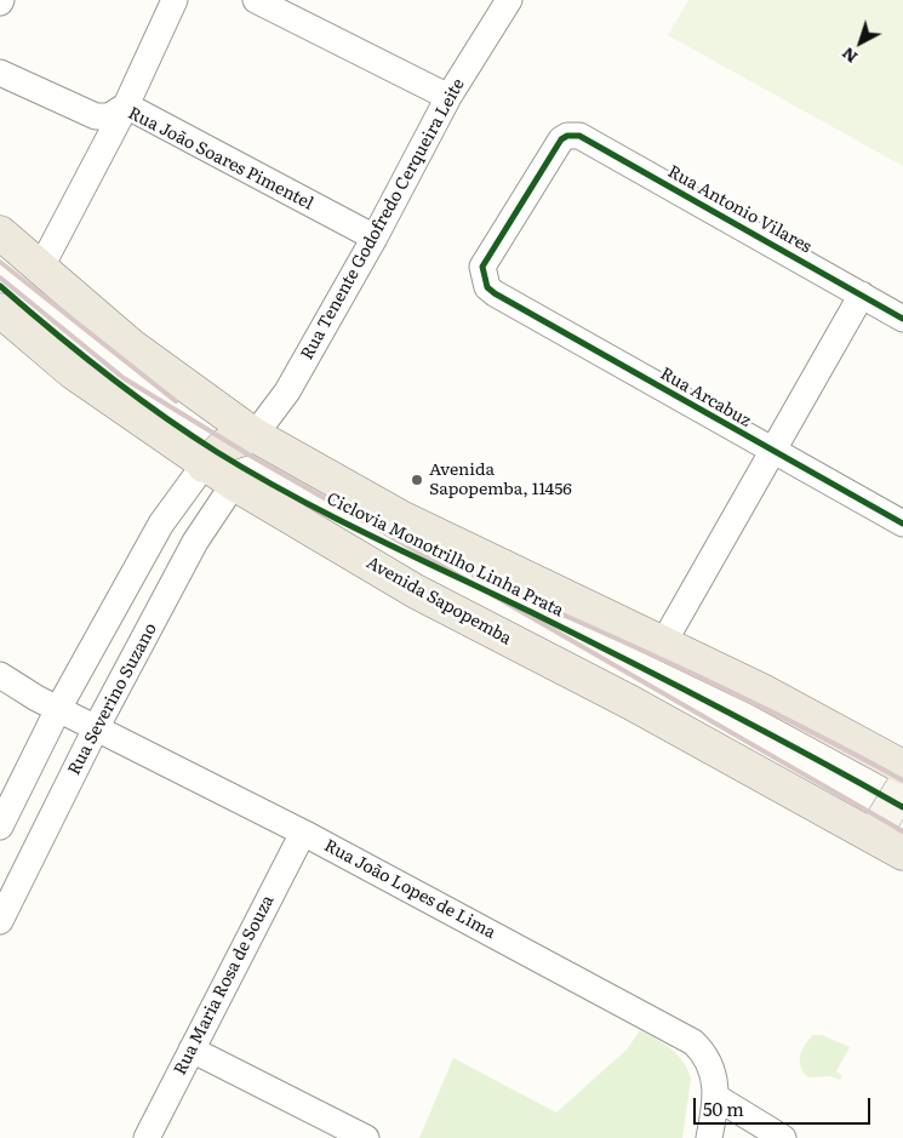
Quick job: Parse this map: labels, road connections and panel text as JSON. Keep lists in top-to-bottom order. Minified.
{"streets":{"main road":["Avenida Sapopemba"],"street":["Rua João Soares Pimentel","Rua Antonio Vilares","Rua Tenente Godofredo Cerqueira Leite","Rua Arcabuz","Rua Severino Suzano","Rua João Lopes de Lima","Rua Maria Rosa de Souza"],"cycle path":["Ciclovia Monotrilho Linha Prata"]},"crossings":[["Rua João Soares Pimentel","Rua Tenente Godofredo Cerqueira Leite"],["Rua Antonio Vilares","Rua Arcabuz"],["Avenida Sapopemba","Rua Severino Suzano"],["Rua Severino Suzano","Rua João Lopes de Lima"],["Rua João Lopes de Lima","Rua Maria Rosa de Souza"]],"places":["Avenida Sapopemba, 11456"],"scale_bar":"50 m","north":"bottom left"}
